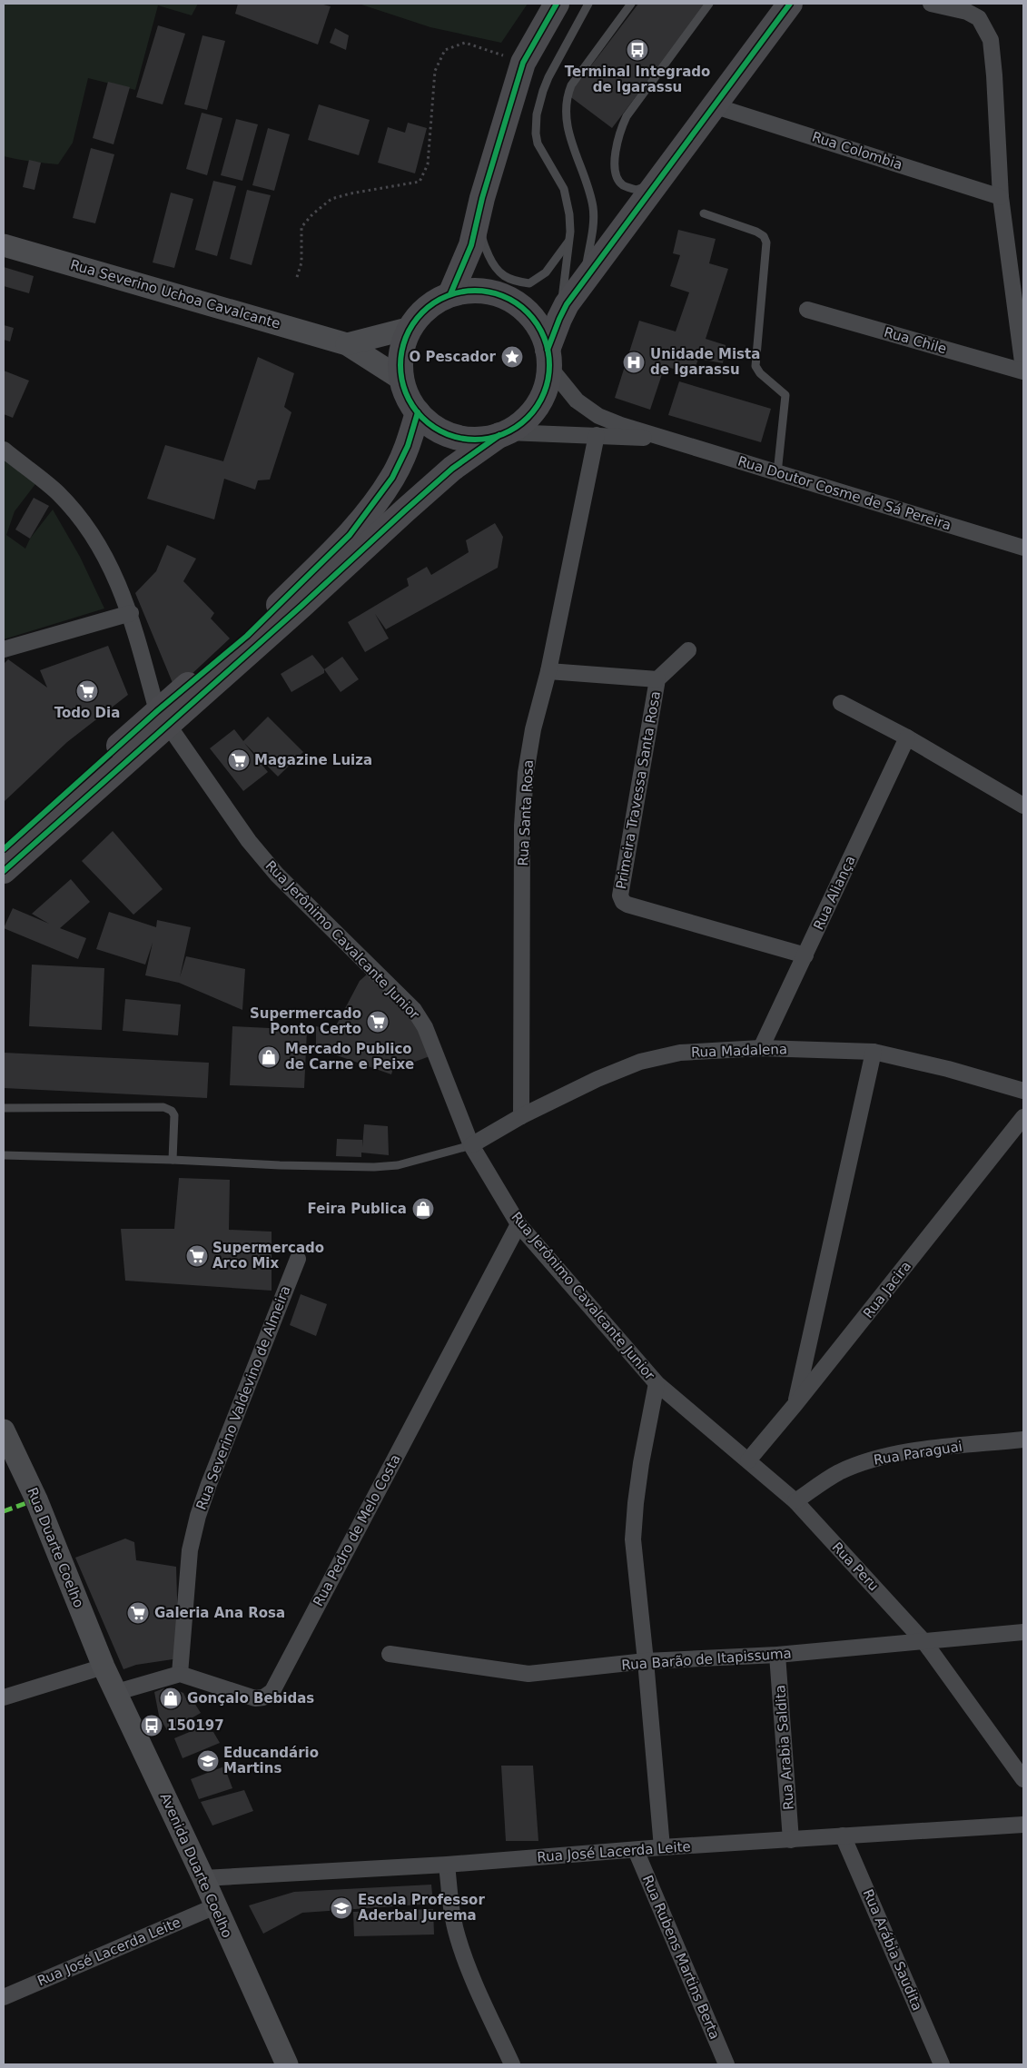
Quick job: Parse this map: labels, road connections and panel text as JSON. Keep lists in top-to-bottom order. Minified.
{"streets":{"main road":["Rua Severino Uchoa Cavalcante","Rua Duarte Coelho","Avenida Duarte Coelho"],"street":["Rua Colombia","Rua Chile","Rua Doutor Cosme de Sá Pereira","Primeira Travessa Santa Rosa","Rua Santa Rosa","Rua Aliança","Rua Jerônimo Cavalcante Junior","Rua Madalena","Rua Jacira","Rua Severino Valdevino de Almeira","Rua Paraguai","Rua Pedro de Melo Costa","Rua Peru","Rua Barão de Itapissuma","Rua Arabia Saldita","Rua José Lacerda Leite","Rua Arábia Saudita","Rua Rubens Martins Berta"]},"crossings":[["Primeira Travessa Santa Rosa","Rua Santa Rosa"],["Primeira Travessa Santa Rosa","Rua Aliança"],["Rua Santa Rosa","Rua Madalena"],["Rua Aliança","Rua Madalena"],["Rua Jerônimo Cavalcante Junior","Rua Madalena"],["Rua Jerônimo Cavalcante Junior","Rua Pedro de Melo Costa"],["Rua Jerônimo Cavalcante Junior","Rua Peru"],["Rua Jacira","Rua Peru"],["Rua Severino Valdevino de Almeira","Rua Pedro de Melo Costa"],["Rua Paraguai","Rua Peru"],["Rua Duarte Coelho","Avenida Duarte Coelho"],["Rua Peru","Rua Barão de Itapissuma"],["Rua Barão de Itapissuma","Rua Arabia Saldita"],["Rua Arabia Saldita","Rua José Lacerda Leite"],["Rua José Lacerda Leite","Avenida Duarte Coelho"],["Rua José Lacerda Leite","Rua Arábia Saudita"],["Rua José Lacerda Leite","Rua Rubens Martins Berta"]],"places":{"bus stop":["Terminal Integrado de Igarassu","150197"],"place":["O Pescador"],"hospital":["Unidade Mista de Igarassu"],"supermarket":["Todo Dia","Magazine Luiza","Supermercado Ponto Certo","Supermercado Arco Mix","Galeria Ana Rosa"],"shop":["Mercado Publico de Carne e Peixe","Feira Publica","Gonçalo Bebidas"],"school or university":["Educandário Martins","Escola Professor Aderbal Jurema"]}}
